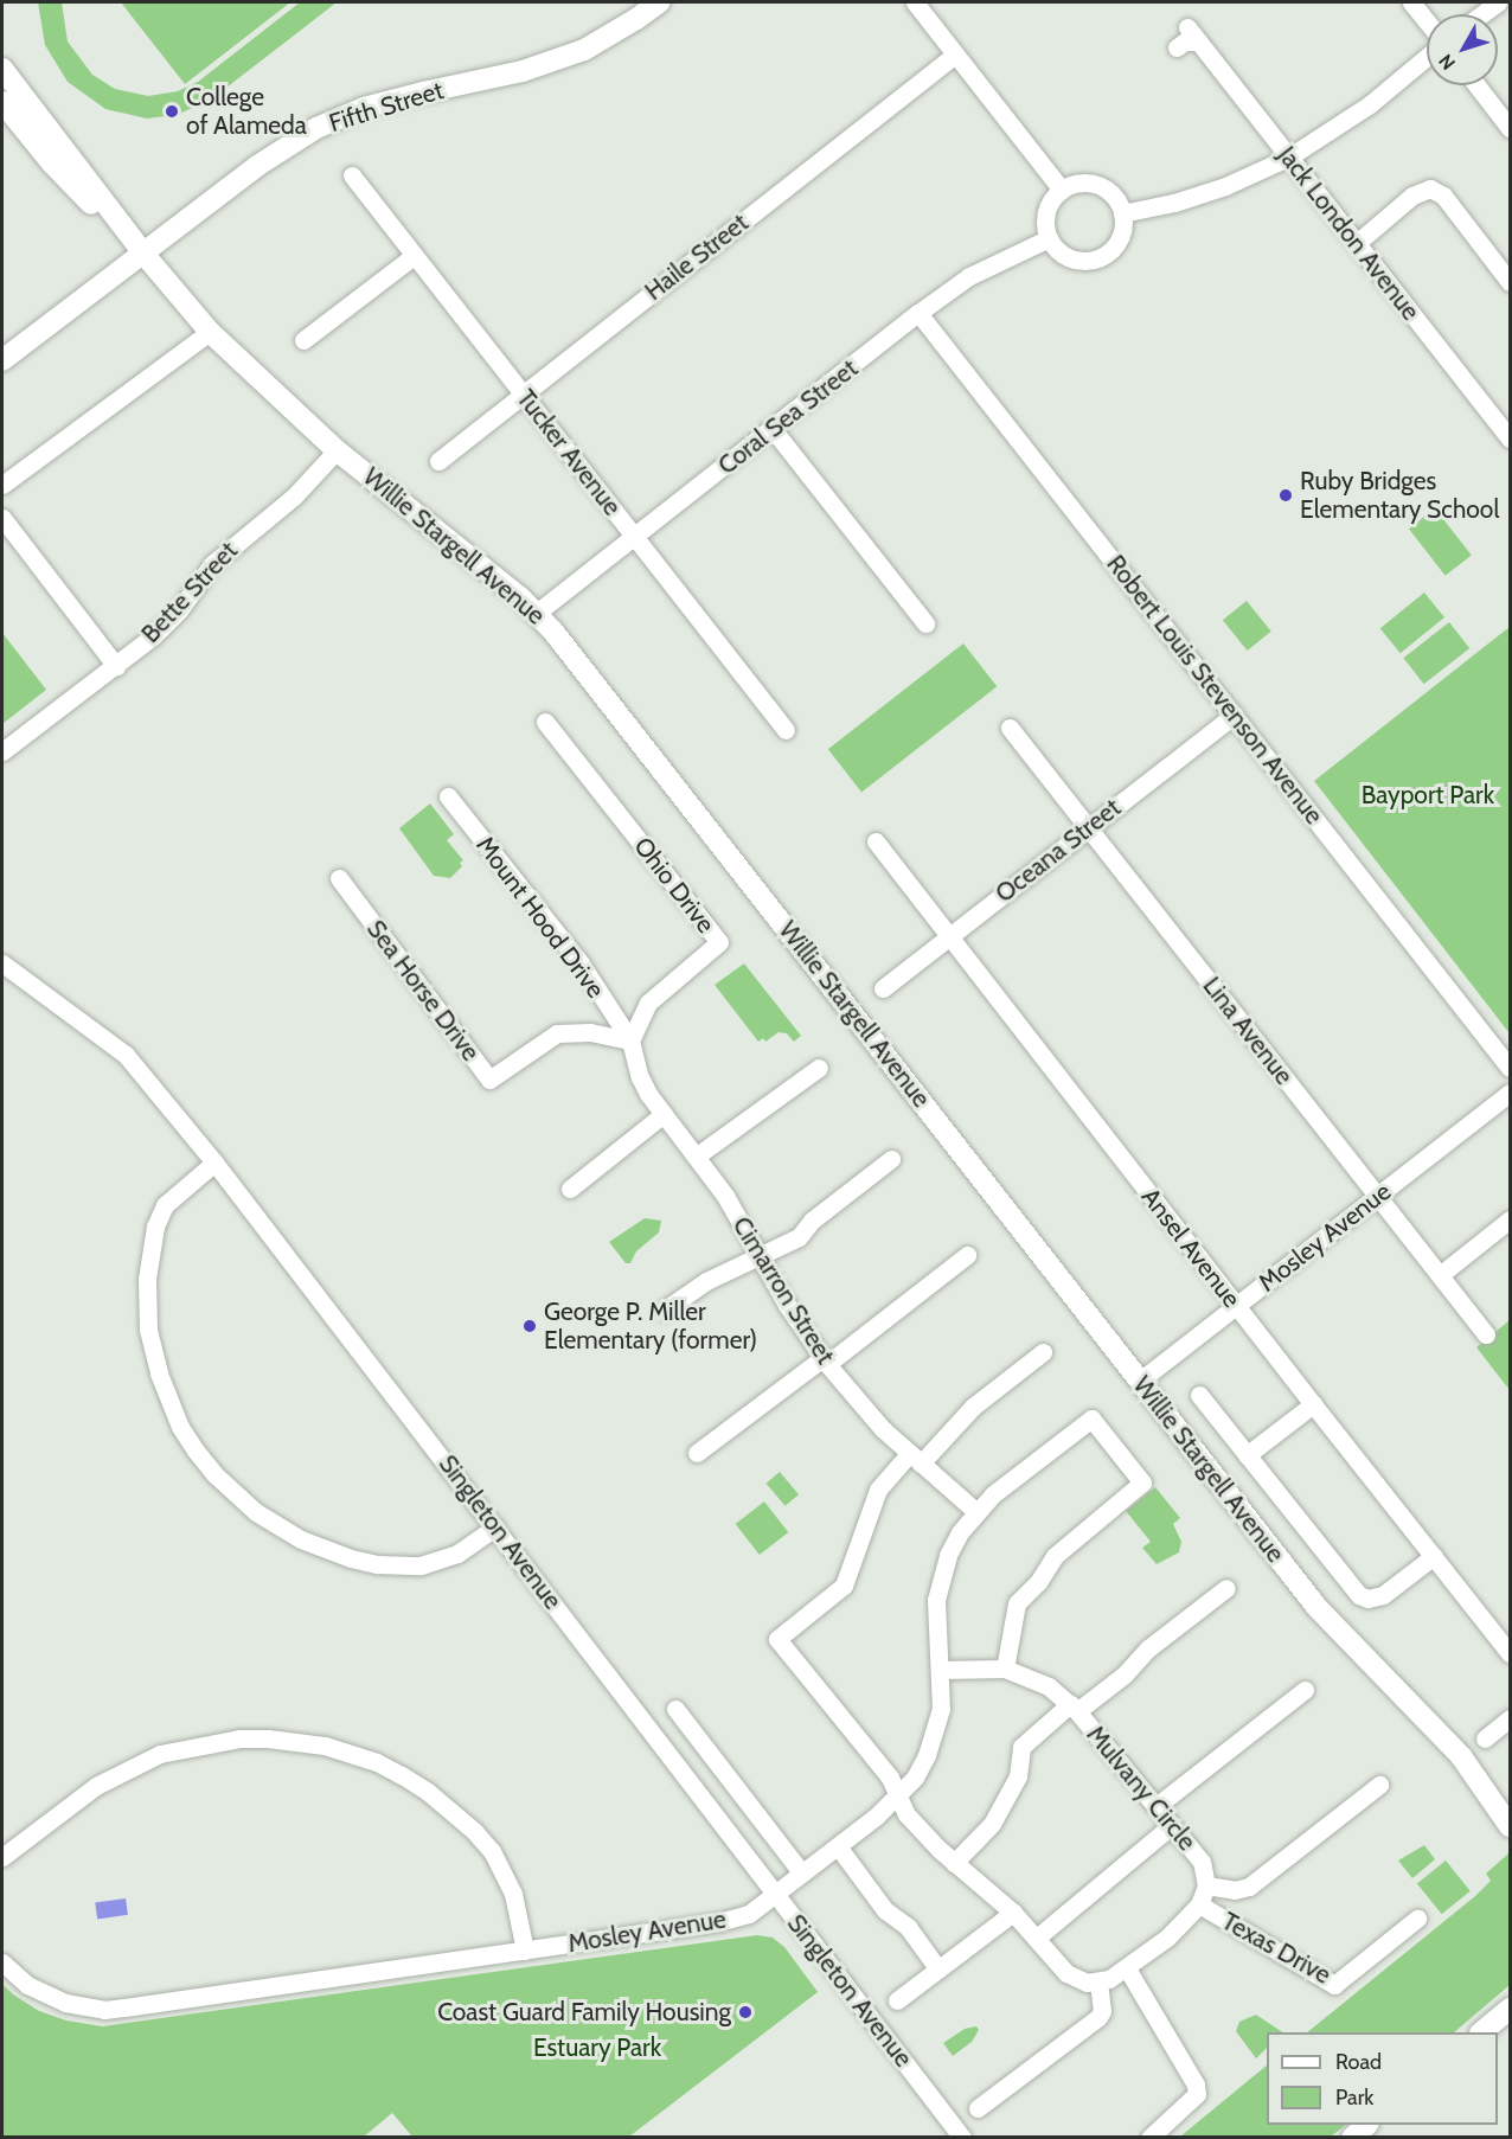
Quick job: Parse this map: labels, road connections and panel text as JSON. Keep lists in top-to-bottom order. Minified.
{"streets":{"street":["Fifth Street","Jack London Avenue","Haile Street","Coral Sea Street","Tucker Avenue","Willie Stargell Avenue","Bette Street","Robert Louis Stevenson Avenue","Oceana Street","Ohio Drive","Mount Hood Drive","Sea Horse Drive","Lina Avenue","Mosley Avenue","Ansel Avenue","Cimarron Street","Singleton Avenue","Mulvany Circle","Texas Drive"]},"crossings":[["Fifth Street","Willie Stargell Avenue"],["Haile Street","Tucker Avenue"],["Coral Sea Street","Tucker Avenue"],["Coral Sea Street","Willie Stargell Avenue"],["Coral Sea Street","Robert Louis Stevenson Avenue"],["Willie Stargell Avenue","Bette Street"],["Willie Stargell Avenue","Mosley Avenue"],["Robert Louis Stevenson Avenue","Oceana Street"],["Oceana Street","Lina Avenue"],["Oceana Street","Ansel Avenue"],["Ohio Drive","Mount Hood Drive"],["Ohio Drive","Sea Horse Drive"],["Ohio Drive","Cimarron Street"],["Mount Hood Drive","Sea Horse Drive"],["Mount Hood Drive","Cimarron Street"],["Sea Horse Drive","Cimarron Street"],["Lina Avenue","Mosley Avenue"],["Mosley Avenue","Ansel Avenue"],["Mosley Avenue","Cimarron Street"],["Mosley Avenue","Singleton Avenue"],["Mosley Avenue","Mulvany Circle"]],"parks":["Bayport Park","Estuary Park"],"places":["College of Alameda","Ruby Bridges Elementary School","George P. Miller Elementary (former)","Coast Guard Family Housing"],"legend":["Road","Park"],"north":"bottom left"}
